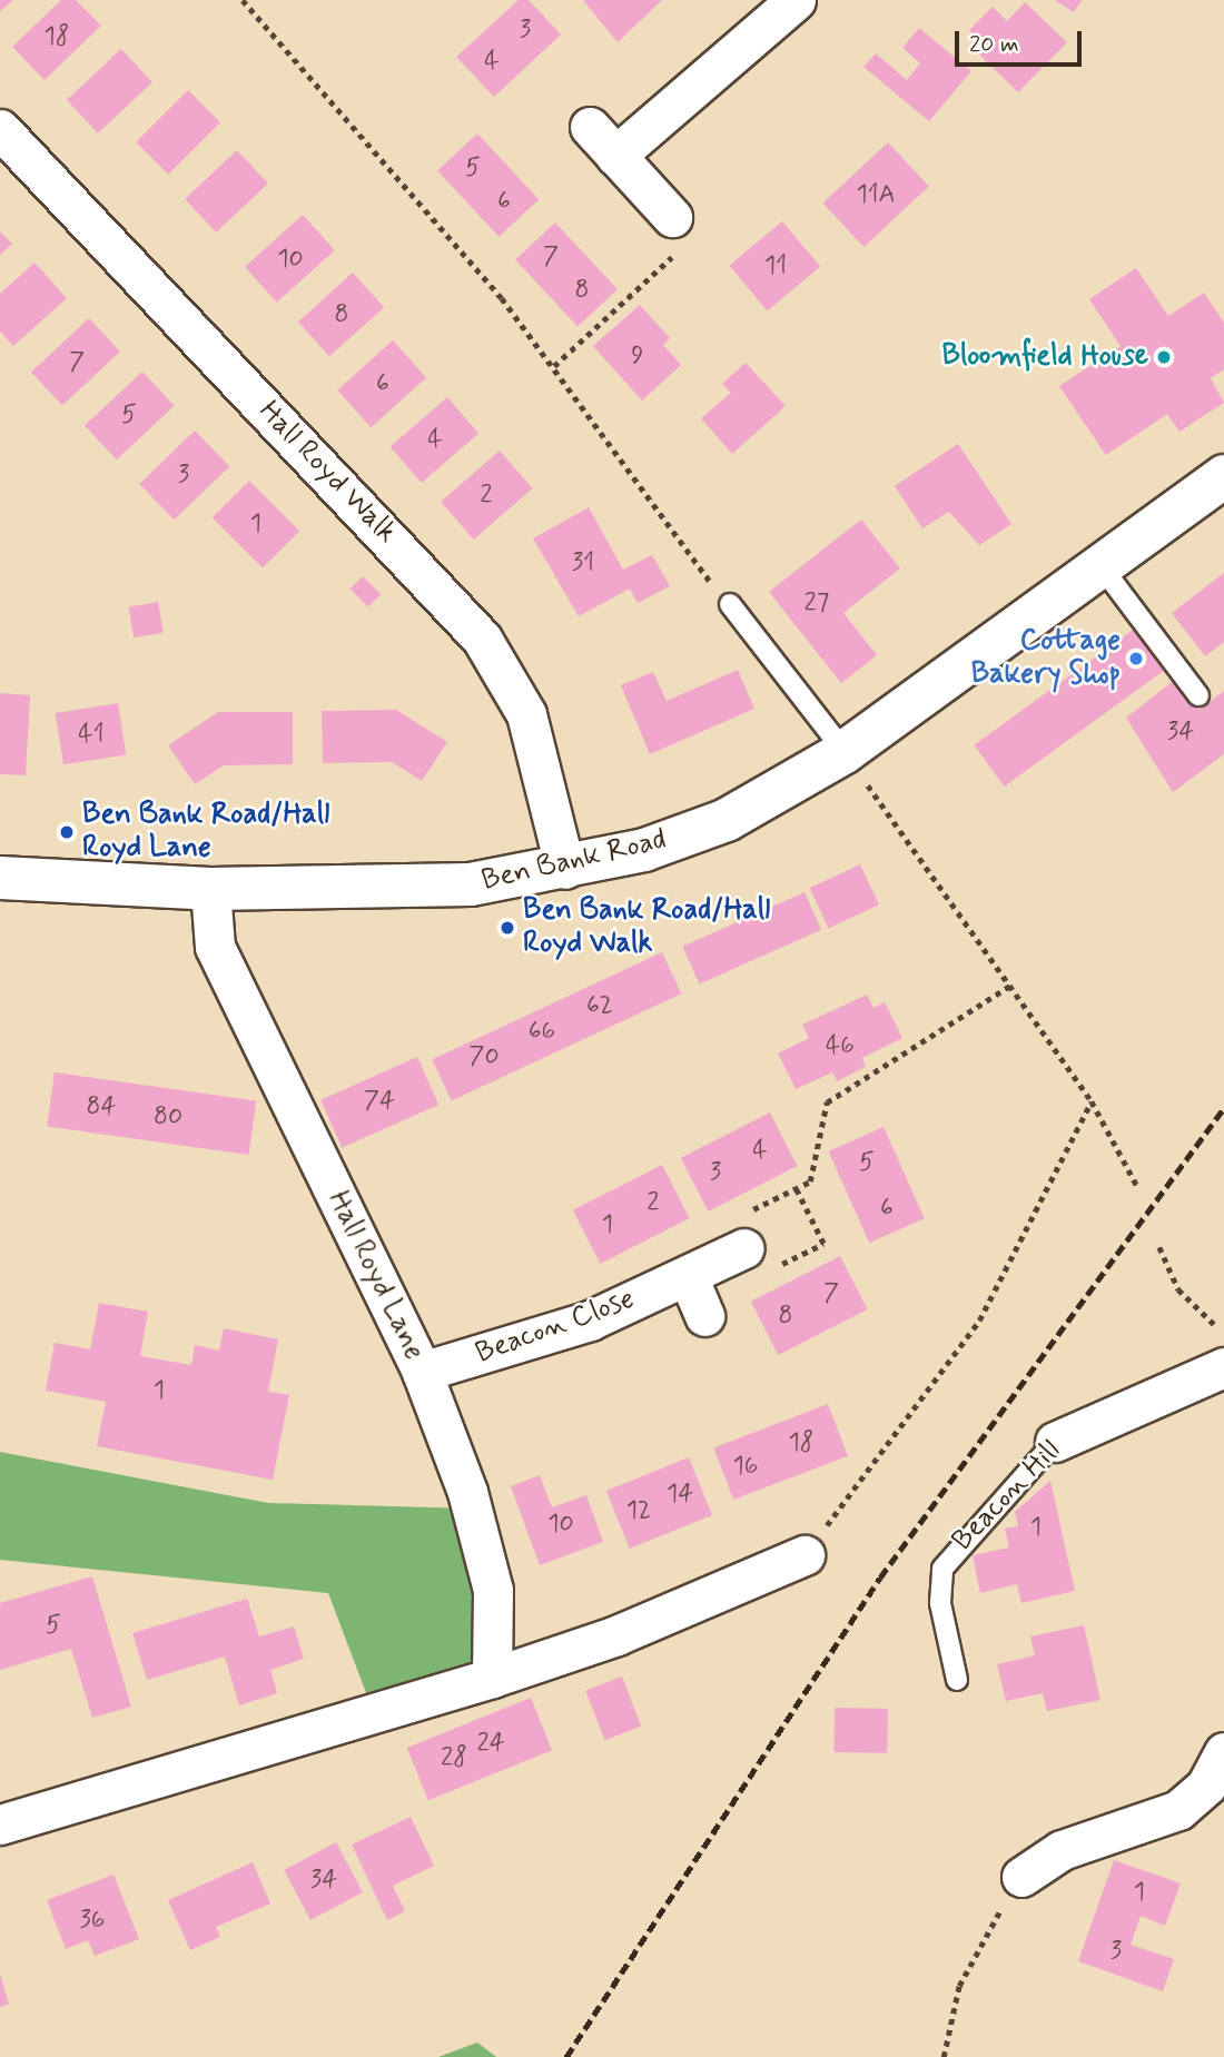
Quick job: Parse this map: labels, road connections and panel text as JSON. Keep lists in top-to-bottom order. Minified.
{"streets":{"main road":["Ben Bank Road"],"street":["Hall Royd Walk","Hall Royd Lane","Beacon Close","Beacon Hill"]},"crossings":[["Hall Royd Walk","Ben Bank Road"],["Ben Bank Road","Hall Royd Lane"],["Hall Royd Lane","Beacon Close"]],"places":["Bloomfield House","Cottage Bakery Shop","Ben Bank Road/Hall Royd Lane","Ben Bank Road/Hall Royd Walk"],"house_numbers":["3","18","4","5","11A","6","7","10","11","8","8","9","7","6","5","4","3","2","1","31","27","34","41","62","66","46","70","74","84","80","4","5","3","2","6","1","7","8","1","18","16","14","12","10","1","5","24","28","34","1","36","3"],"scale_bar":"20 m"}
